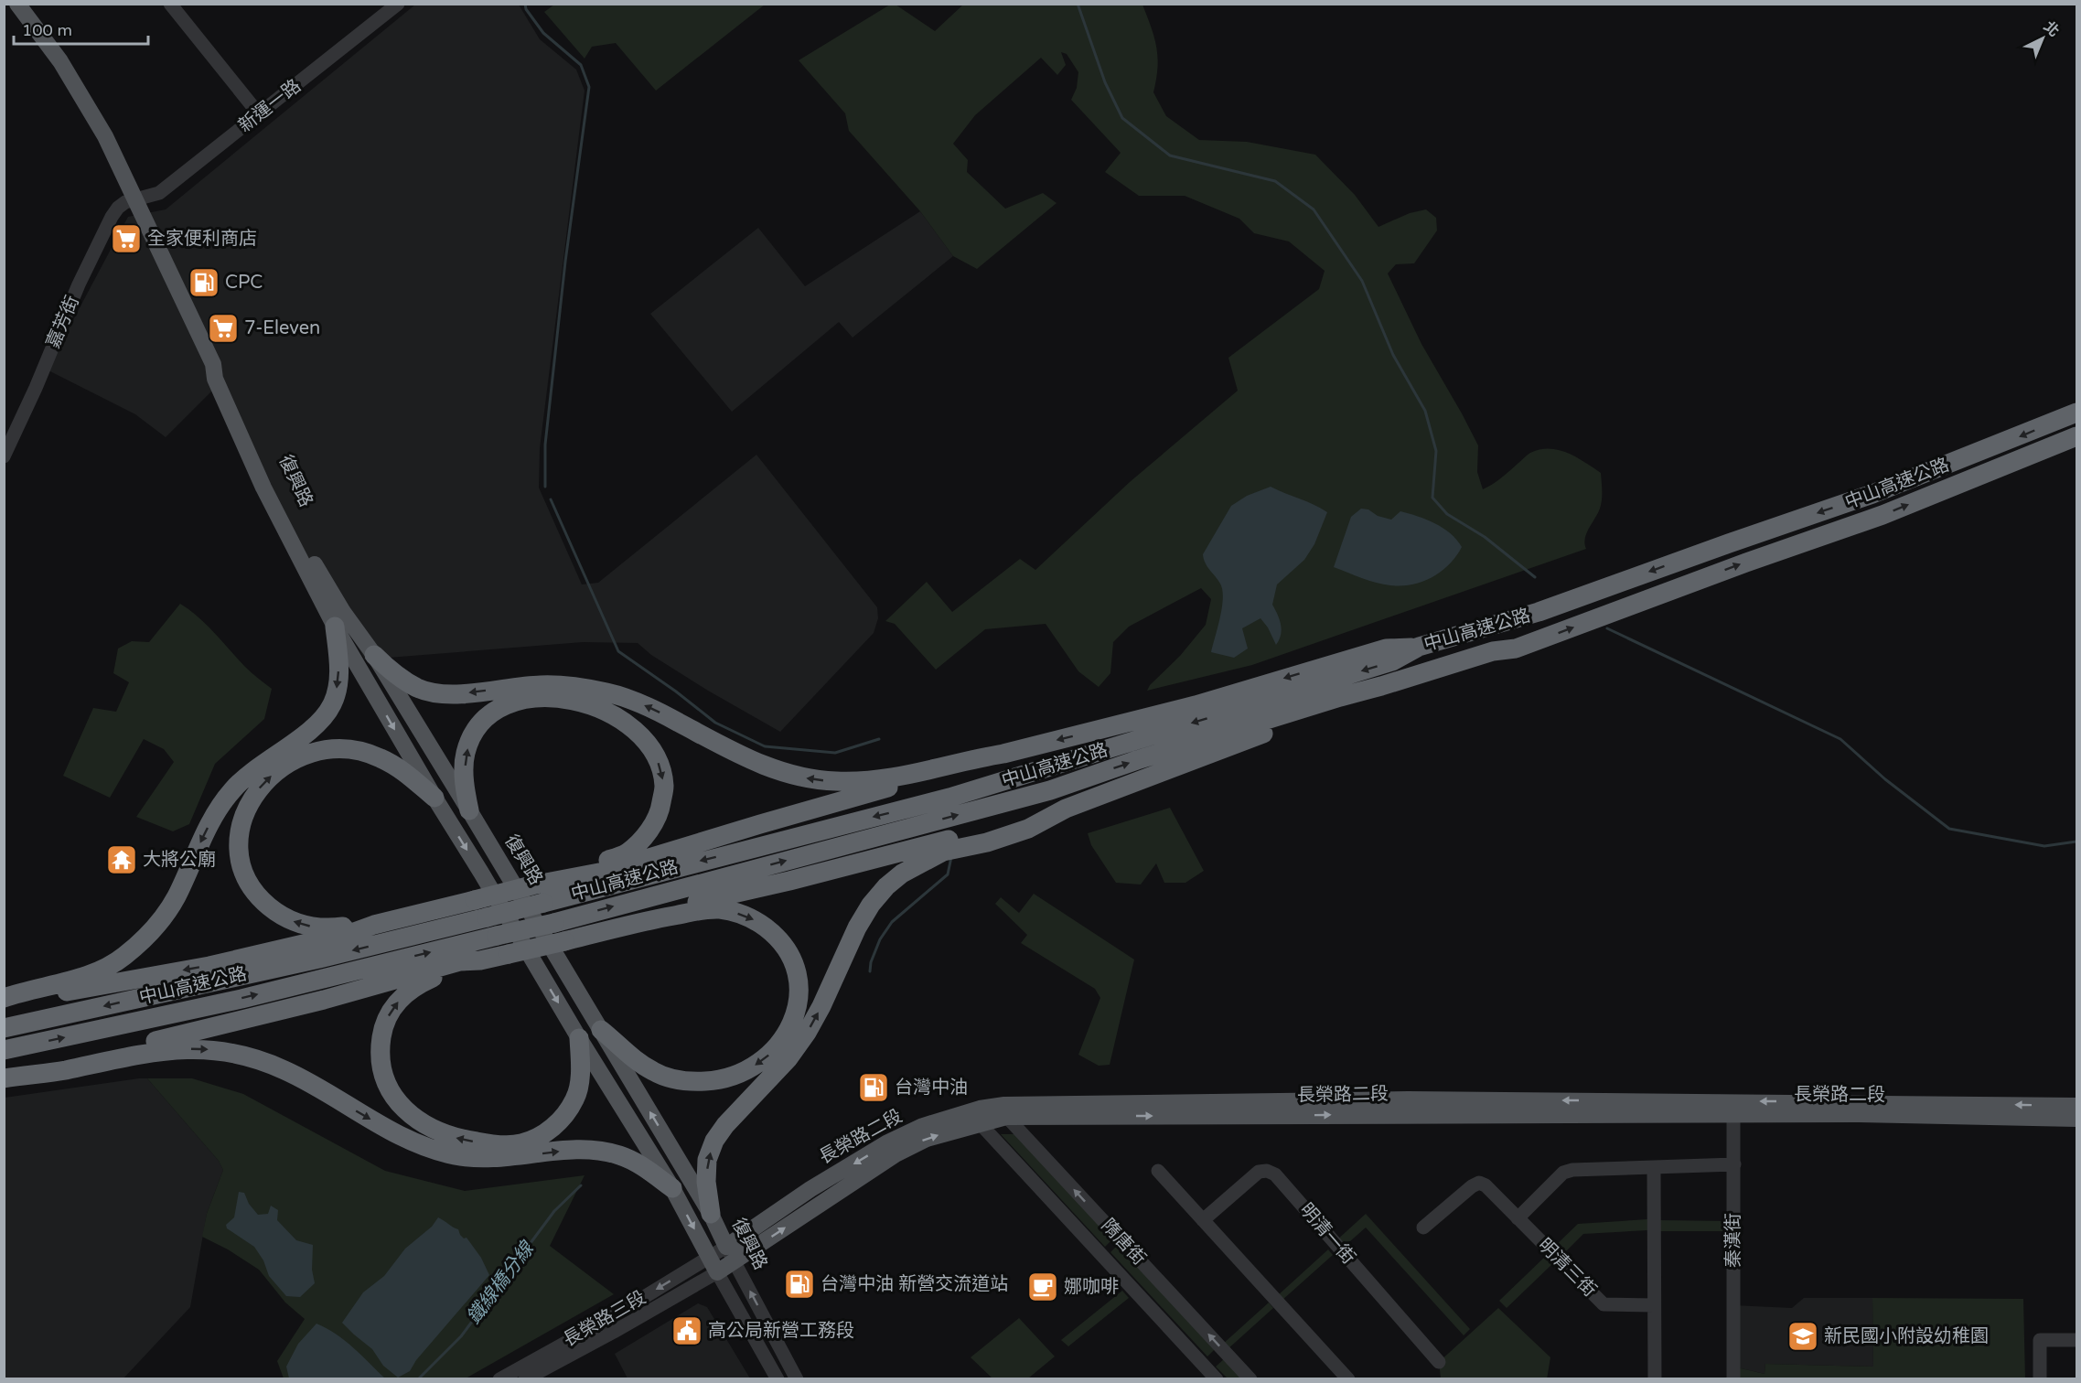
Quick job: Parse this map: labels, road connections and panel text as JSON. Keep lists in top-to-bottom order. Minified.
{"streets":{"highway":["中山高速公路"],"main road":["復興路","長榮路二段"],"street":["新運一路","嘉芳街","明清一街","秦漢街","隋唐街","明清三街","長榮路三段"]},"crossings":[["新運一路","嘉芳街"],["新運一路","復興路"],["嘉芳街","復興路"],["復興路","長榮路二段"],["復興路","長榮路三段"],["長榮路二段","秦漢街"],["長榮路二段","隋唐街"],["長榮路二段","長榮路三段"]],"water":["鐵線橋分線"],"places":{"supermarket":["全家便利商店","7-Eleven"],"fuel station":["CPC","台灣中油","台灣中油 新營交流道站"],"temple":["大將公廟"],"cafe":["娜咖啡"],"public building":["高公局新營工務段"],"school or university":["新民國小附設幼稚園"]},"scale_bar":"100 m","north":"top right"}
